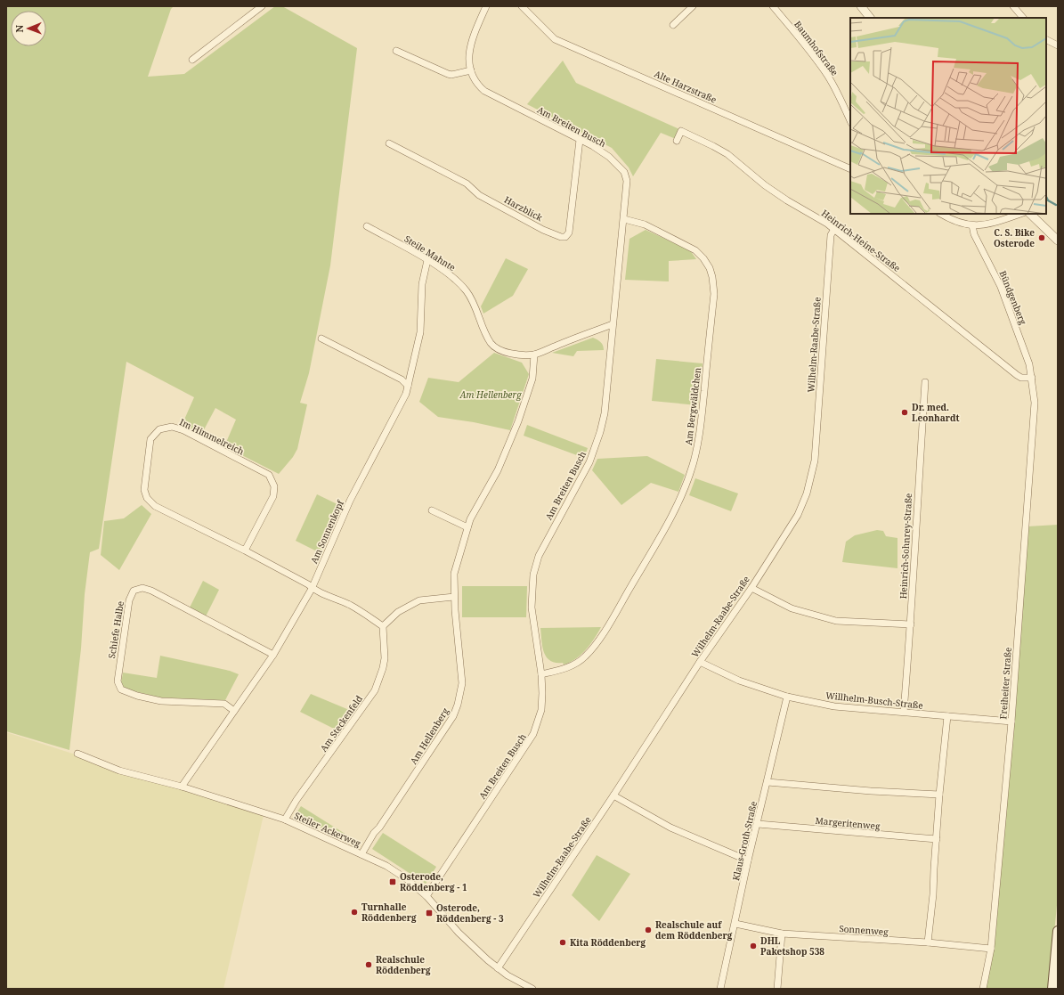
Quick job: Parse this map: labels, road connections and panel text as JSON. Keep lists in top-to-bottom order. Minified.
{"streets":{"street":["Baumhofstraße","Alte Harzstraße","Am Breiten Busch","Harzblick","Heinrich-Heine-Straße","Steile Mahnte","Bündgenberg","Wilhelm-Raabe-Straße","Am Bergwäldchen","Im Himmelreich","Am Sonnenkopf","Heinrich-Sohnrey-Straße","Schiefe Halbe","Freiheiter Straße","Willhelm-Busch-Straße","Am Steckenfeld","Am Hellenberg","Margeritenweg","Steiler Ackerweg","Klaus-Groth-Straße","Sonnenweg"]},"crossings":[["Am Breiten Busch","Harzblick"],["Am Breiten Busch","Steile Mahnte"],["Am Breiten Busch","Am Bergwäldchen"],["Am Breiten Busch","Steiler Ackerweg"],["Heinrich-Heine-Straße","Bündgenberg"],["Heinrich-Heine-Straße","Wilhelm-Raabe-Straße"],["Heinrich-Heine-Straße","Freiheiter Straße"],["Steile Mahnte","Am Sonnenkopf"],["Steile Mahnte","Am Hellenberg"],["Bündgenberg","Freiheiter Straße"],["Wilhelm-Raabe-Straße","Willhelm-Busch-Straße"],["Wilhelm-Raabe-Straße","Steiler Ackerweg"],["Im Himmelreich","Am Sonnenkopf"],["Am Sonnenkopf","Schiefe Halbe"],["Am Sonnenkopf","Steiler Ackerweg"],["Heinrich-Sohnrey-Straße","Willhelm-Busch-Straße"],["Freiheiter Straße","Willhelm-Busch-Straße"],["Freiheiter Straße","Sonnenweg"],["Willhelm-Busch-Straße","Klaus-Groth-Straße"],["Am Steckenfeld","Steiler Ackerweg"],["Am Hellenberg","Steiler Ackerweg"],["Margeritenweg","Klaus-Groth-Straße"],["Klaus-Groth-Straße","Sonnenweg"]],"parks":["Am Hellenberg"],"places":{"other":["C. S. Bike Osterode","Dr. med. Leonhardt","Turnhalle Röddenberg","Realschule auf dem Röddenberg","Kita Röddenberg","DHL Paketshop 538","Realschule Röddenberg"],"transit":["Osterode, Röddenberg - 1","Osterode, Röddenberg - 3"]},"north":"left"}
